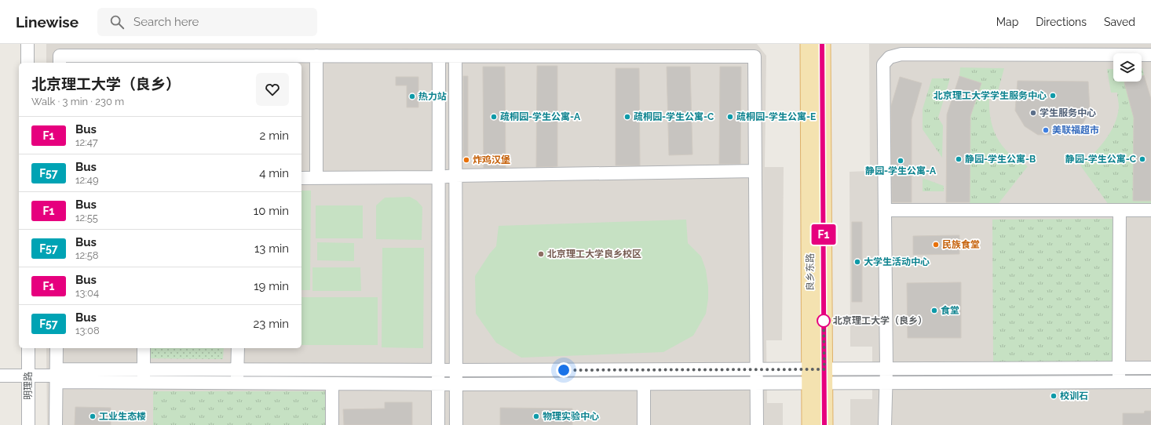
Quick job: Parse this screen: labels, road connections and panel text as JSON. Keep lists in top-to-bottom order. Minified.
{"streets":{"main road":["良乡东路"],"street":["明理路"]},"places":["北京理工大学学生服务中心","热力站","学生服务中心","疏桐园-学生公寓-A","疏桐园-学生公寓-C","疏桐园-学生公寓-E","美联福超市","静园-学生公寓-B","静园-学生公寓-C","炸鸡汉堡","静园-学生公寓-A","民族食堂","北京理工大学良乡校区","大学生活动中心","食堂","北京理工大学（良乡）","校训石","工业生态楼","物理实验中心"],"lines":["bus line F1"],"page":{"header":"Linewise","search":"Search here","nav":["Map","Directions","Saved"],"on_map":"F1","heading":["北京理工大学（良乡）","Walk · 3 min · 230 m"],"list":[{"mark":"F1","name":"Bus","note":"12:47","value":"2 min"},{"mark":"F57","name":"Bus","note":"12:49","value":"4 min"},{"mark":"F1","name":"Bus","note":"12:55","value":"10 min"},{"mark":"F57","name":"Bus","note":"12:58","value":"13 min"},{"mark":"F1","name":"Bus","note":"13:04","value":"19 min"},{"mark":"F57","name":"Bus","note":"13:08","value":"23 min"}]}}
